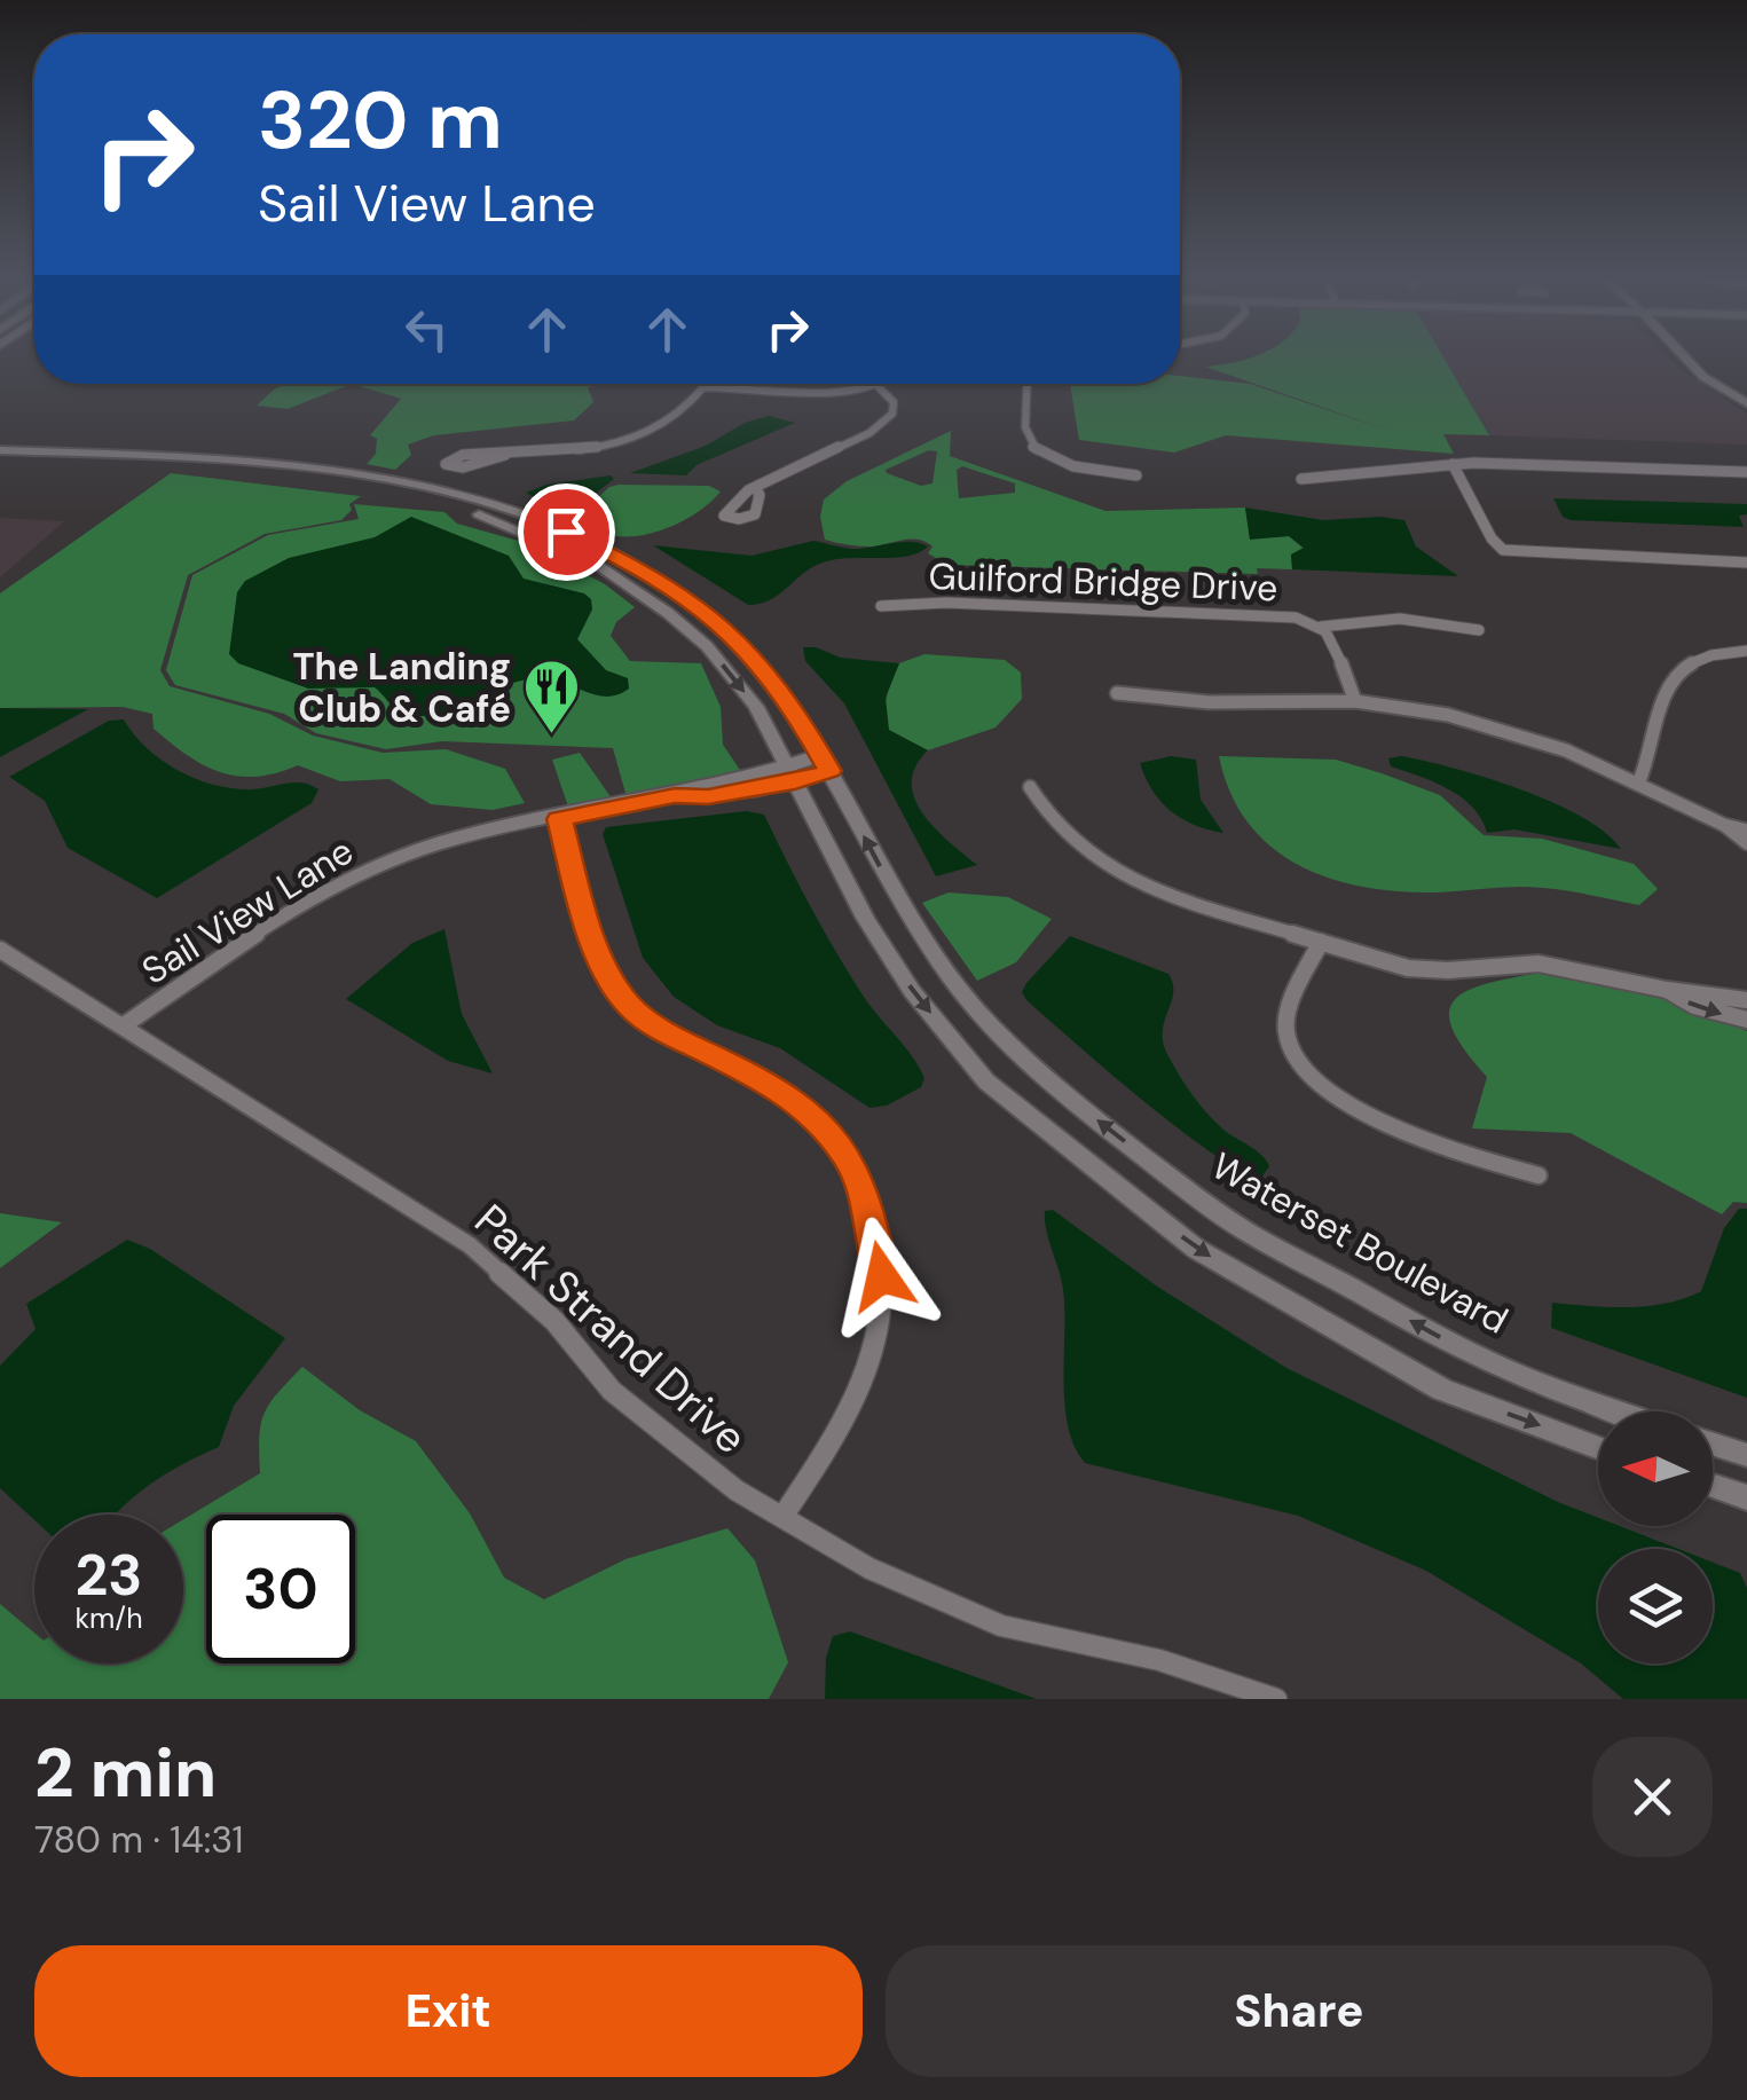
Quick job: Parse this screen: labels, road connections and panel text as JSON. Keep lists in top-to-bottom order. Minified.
{"streets":{"street":["Guilford Bridge Drive","Sail View Lane","Waterset Boulevard","Park Strand Drive"]},"crossings":[["Sail View Lane","Waterset Boulevard"],["Sail View Lane","Park Strand Drive"]],"places":{"restaurant":["The Landing Club & Café"]},"north":"left","page":{"turn":["320 m","Sail View Lane"],"speed":"23 km/h","limit":"30","heading":["2 min","780 m · 14:31"],"buttons":["Exit","Share"]}}
